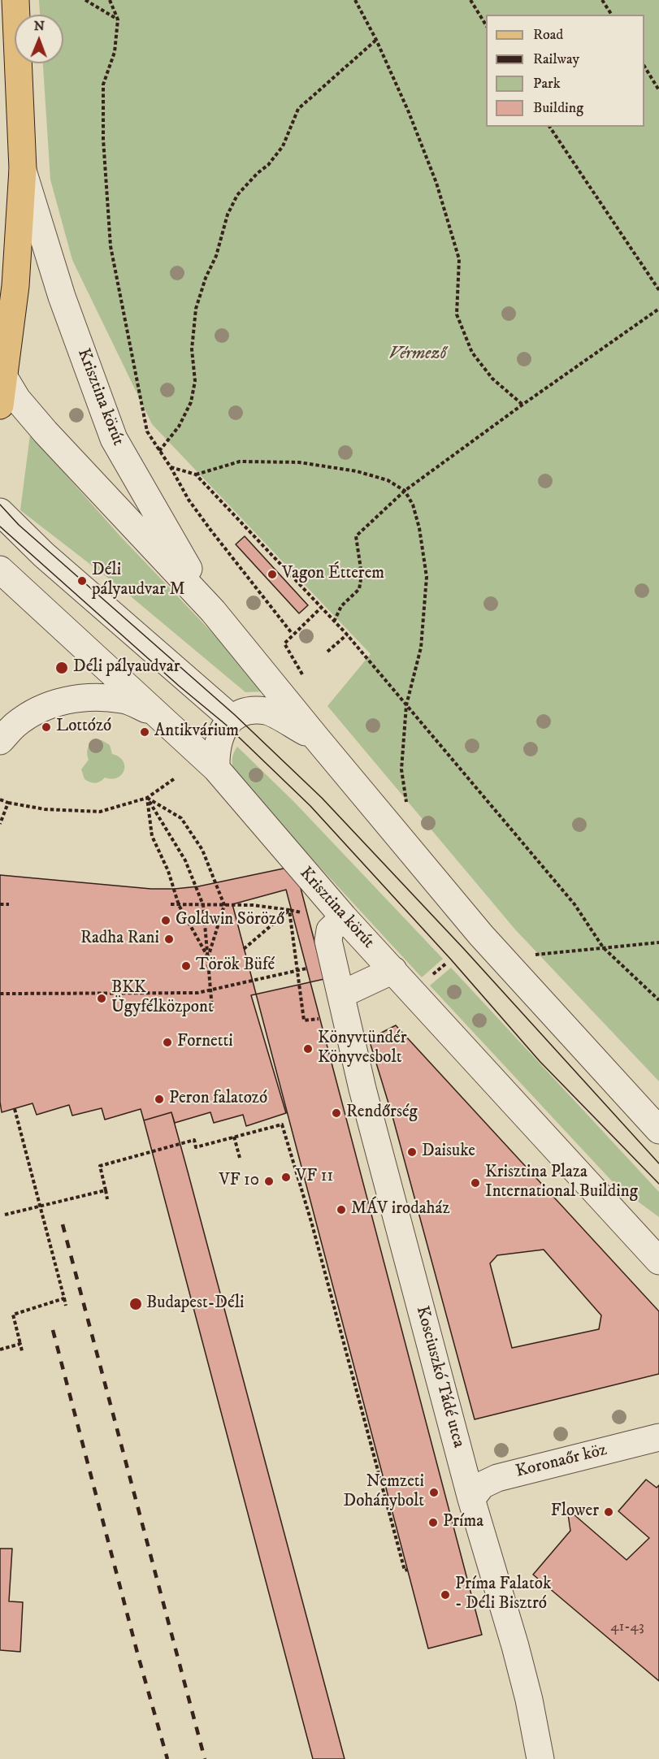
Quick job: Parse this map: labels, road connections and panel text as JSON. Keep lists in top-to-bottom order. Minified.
{"streets":{"main road":["Krisztina körút"],"street":["Kosciuszkó Tádé utca","Koronaőr köz"]},"crossings":[["Krisztina körút","Kosciuszkó Tádé utca"],["Kosciuszkó Tádé utca","Koronaőr köz"]],"parks":["Vérmező"],"places":["Vagon Étterem","Déli pályaudvar M","Déli pályaudvar","Lottózó","Antikvárium","Goldwin Söröző","Radha Rani","Török Büfé","BKK Ügyfélközpont","Fornetti","Könyvtündér Könyvesbolt","Peron falatozó","Rendőrség","Daisuke","VF 11","VF 10","Krisztina Plaza International Building","MÁV irodaház","Budapest-Déli","Nemzeti Dohánybolt","Flower","Príma","Príma Falatok - Déli Bisztró"],"house_numbers":["41-43"],"legend":["Road","Railway","Park","Building"],"north":"top"}
